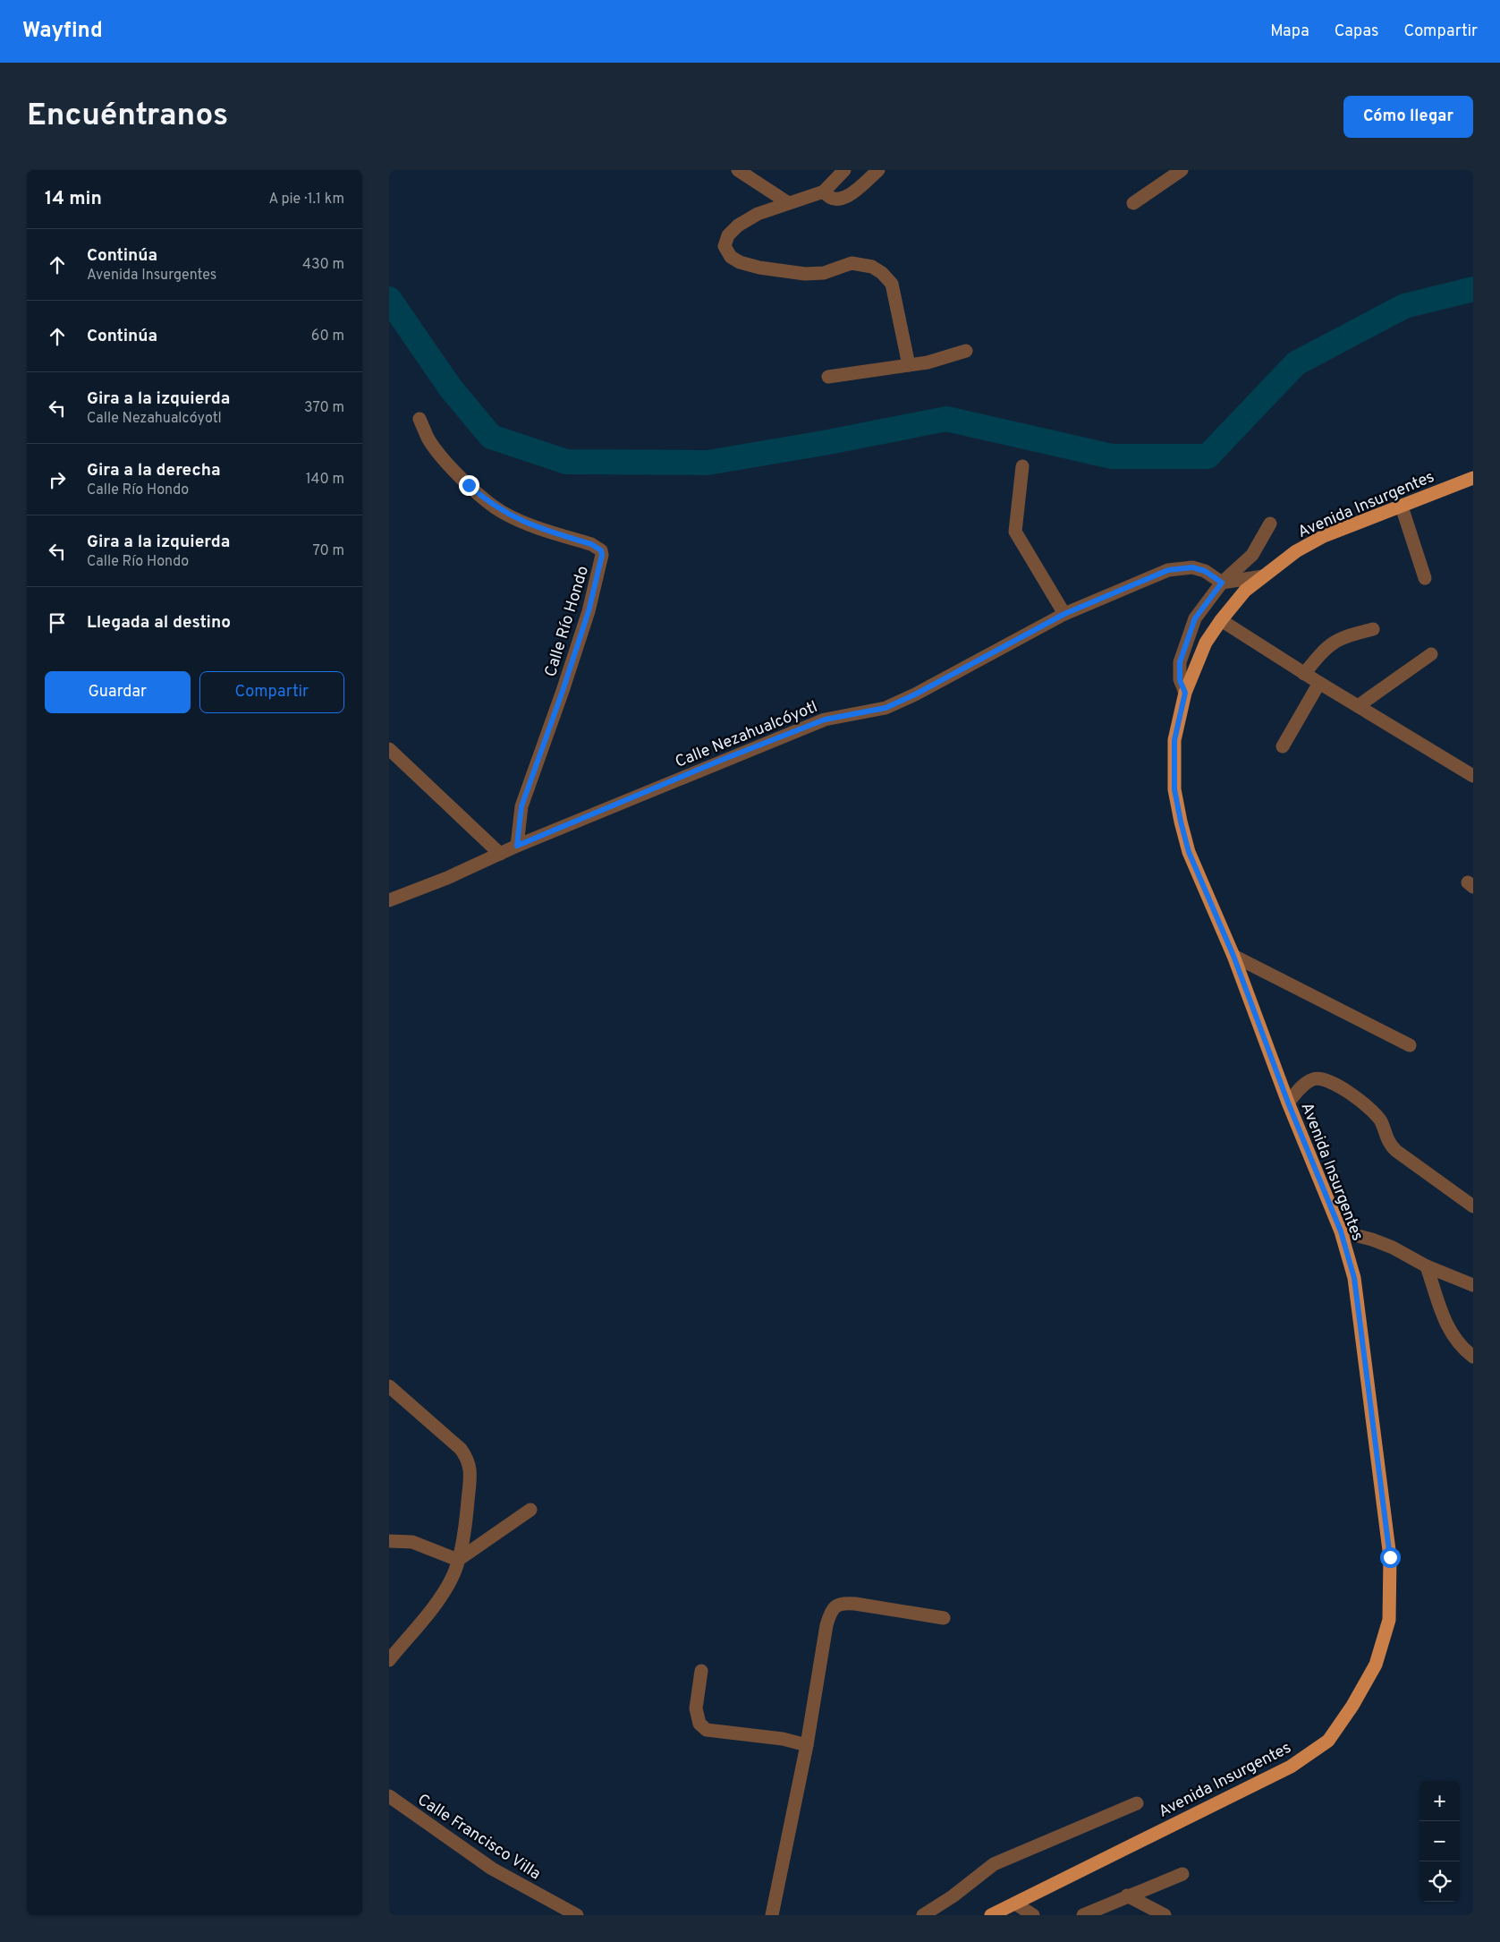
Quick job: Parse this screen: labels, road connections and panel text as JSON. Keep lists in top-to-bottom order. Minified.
{"streets":{"main road":["Avenida Insurgentes"],"street":["Calle Río Hondo","Calle Nezahualcóyotl","Calle Francisco Villa"]},"crossings":[["Calle Río Hondo","Calle Nezahualcóyotl"]],"page":{"header":"Wayfind","nav":["Mapa","Capas","Compartir"],"buttons":["Cómo llegar",["Guardar","Compartir"]],"title":"Encuéntranos","heading":["14 min","A pie · 1.1 km"],"list":[["Continúa","Avenida Insurgentes","430 m"],["Continúa","60 m"],["Gira a la izquierda","Calle Nezahualcóyotl","370 m"],["Gira a la derecha","Calle Río Hondo","140 m"],["Gira a la izquierda","Calle Río Hondo","70 m"],"Llegada al destino"],"map_buttons":["+","−"]}}
